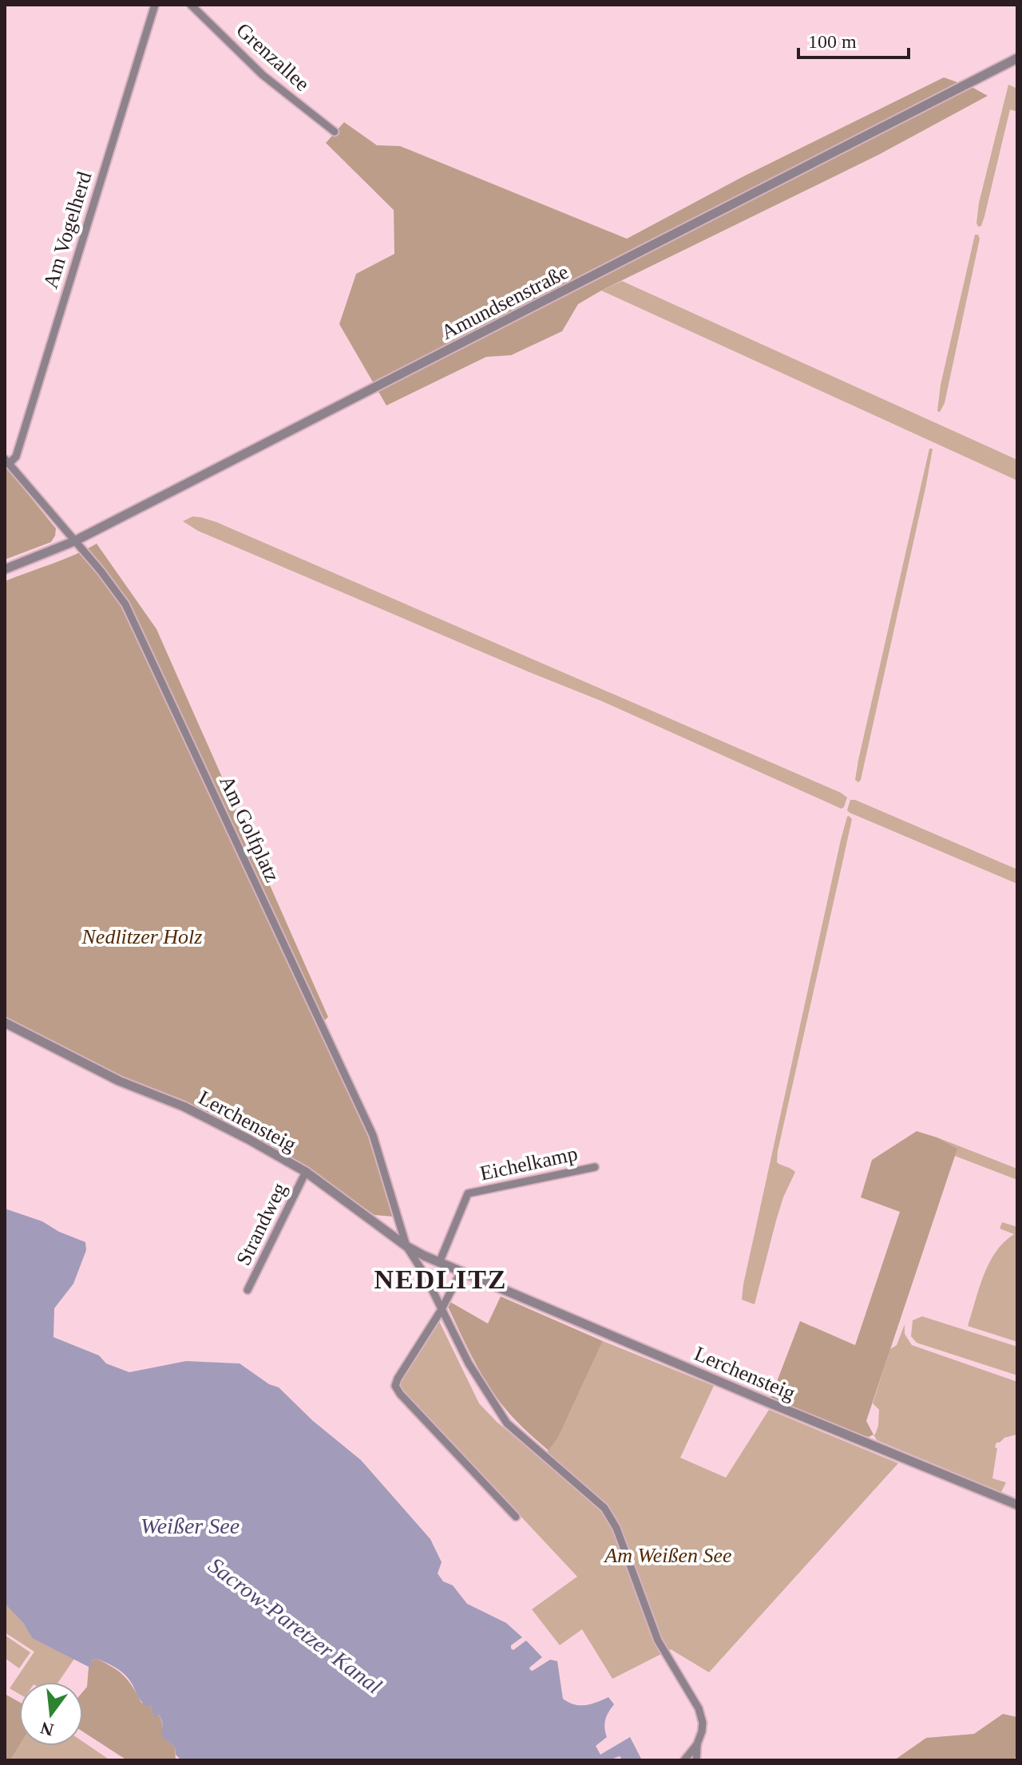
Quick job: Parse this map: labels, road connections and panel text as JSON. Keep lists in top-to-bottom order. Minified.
{"streets":{"street":["Grenzallee","Am Vogelherd","Amundsenstraße","Am Golfplatz","Lerchensteig","Eichelkamp","Strandweg"]},"crossings":[["Am Vogelherd","Am Golfplatz"],["Amundsenstraße","Am Golfplatz"],["Am Golfplatz","Lerchensteig"],["Lerchensteig","Eichelkamp"],["Lerchensteig","Strandweg"]],"districts":["NEDLITZ"],"water":["Weißer See","Sacrow-Paretzer Kanal"],"parks":["Nedlitzer Holz","Am Weißen See"],"scale_bar":"100 m","north":"bottom"}
